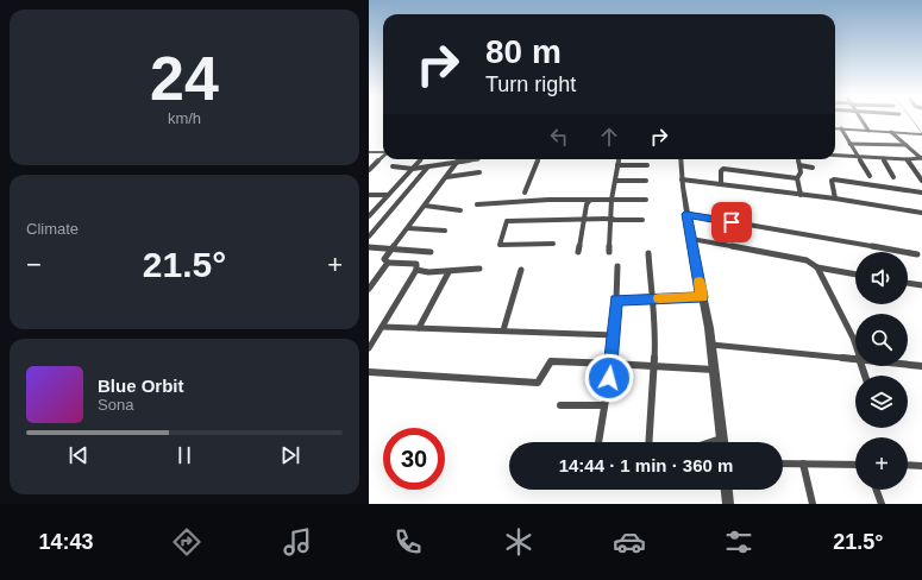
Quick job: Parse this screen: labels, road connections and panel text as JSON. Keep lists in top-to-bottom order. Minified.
{"page":{"tile":[["24","km/h"],"Climate"],"turn":["80 m","Turn right"],"heat":["−","21.5°","+"],"map_buttons":"+","song":["Blue Orbit","Sona"],"limit":"30","trip":"14:44 · 1 min · 360 m","tabs":["14:43","21.5°"]}}
